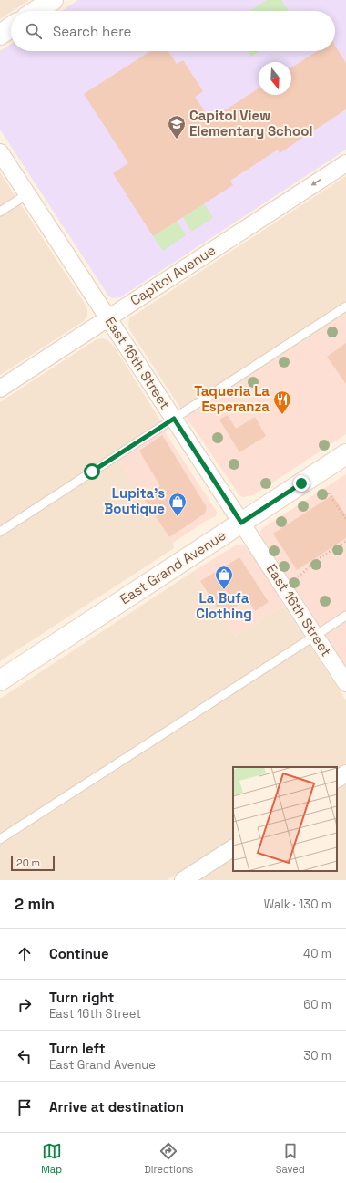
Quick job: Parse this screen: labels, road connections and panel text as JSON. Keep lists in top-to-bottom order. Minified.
{"streets":{"main road":["East Grand Avenue"],"street":["Capitol Avenue","East 16th Street"]},"crossings":[["Capitol Avenue","East 16th Street"],["East 16th Street","East Grand Avenue"]],"one_way":["Capitol Avenue"],"places":{"school or university":["Capitol View Elementary School"],"restaurant":["Taqueria La Esperanza"],"shop":["Lupita's Boutique","La Bufa Clothing"]},"scale_bar":"20 m","north":"bottom","page":{"search":"Search here","scale":"20 m","heading":["2 min","Walk · 130 m"],"list":[["Continue","40 m"],["Turn right","East 16th Street","60 m"],["Turn left","East Grand Avenue","30 m"],"Arrive at destination"],"nav":["Map","Directions","Saved"]}}
